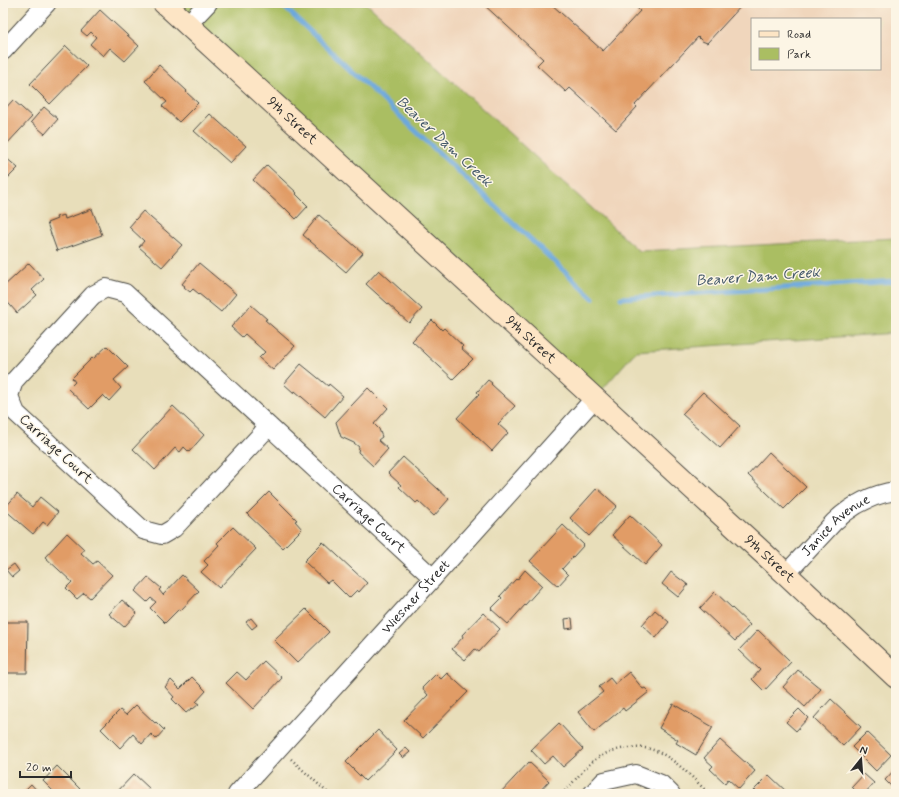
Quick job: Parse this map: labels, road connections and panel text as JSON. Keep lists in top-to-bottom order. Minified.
{"streets":{"street":["9th Street","Carriage Court","Janice Avenue","Wiesner Street"]},"crossings":[["9th Street","Janice Avenue"],["9th Street","Wiesner Street"],["Carriage Court","Wiesner Street"]],"water":["Beaver Dam Creek"],"legend":["Road","Park"],"scale_bar":"20 m","north":"top"}
